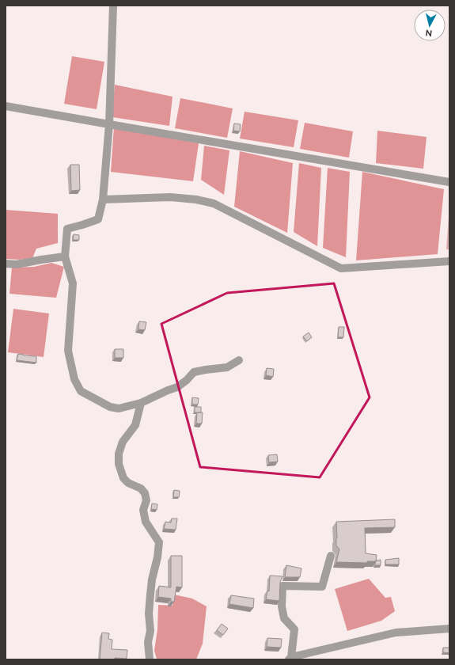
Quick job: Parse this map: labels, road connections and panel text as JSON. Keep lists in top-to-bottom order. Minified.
{"north":"bottom"}
